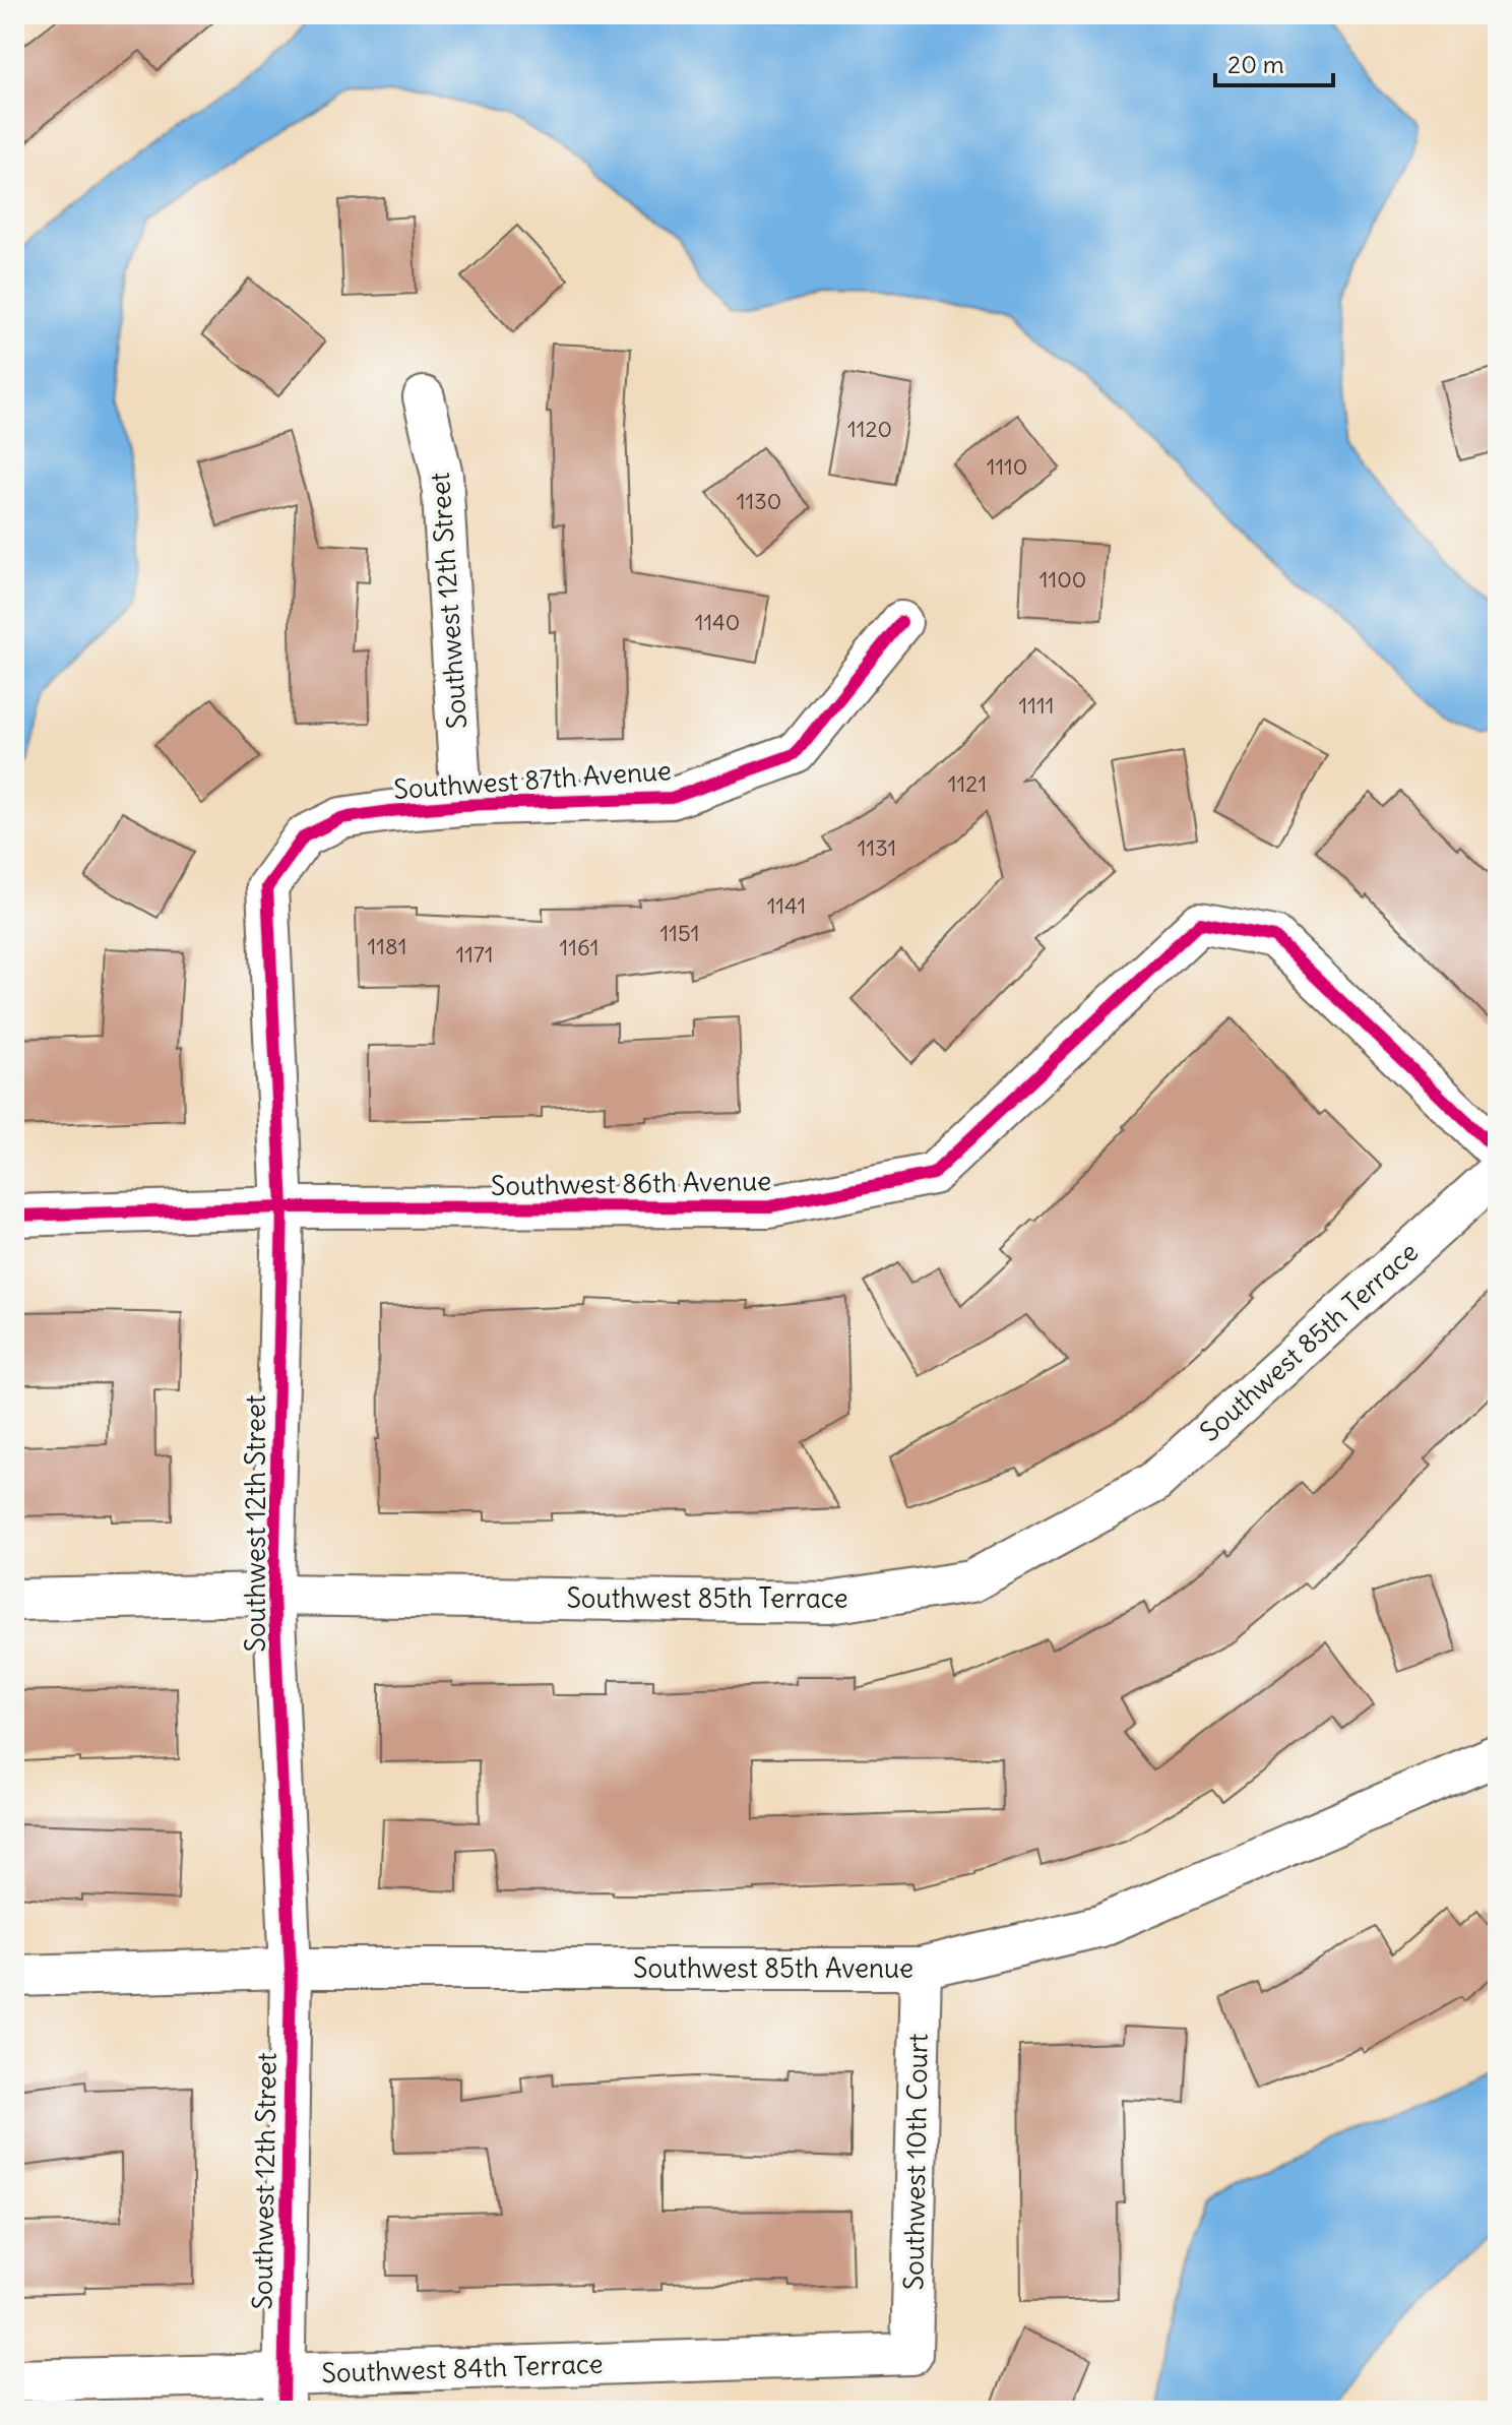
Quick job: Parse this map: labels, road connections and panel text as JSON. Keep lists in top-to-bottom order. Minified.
{"streets":{"street":["Southwest 12th Street","Southwest 87th Avenue","Southwest 86th Avenue","Southwest 85th Terrace","Southwest 85th Avenue","Southwest 10th Court","Southwest 84th Terrace"]},"crossings":[["Southwest 12th Street","Southwest 87th Avenue"],["Southwest 12th Street","Southwest 86th Avenue"],["Southwest 12th Street","Southwest 85th Terrace"],["Southwest 12th Street","Southwest 85th Avenue"],["Southwest 12th Street","Southwest 84th Terrace"],["Southwest 85th Avenue","Southwest 10th Court"],["Southwest 10th Court","Southwest 84th Terrace"]],"house_numbers":["1120","1110","1130","1100","1140","1111","1121","1131","1141","1151","1181","1161","1171"],"scale_bar":"20 m"}
